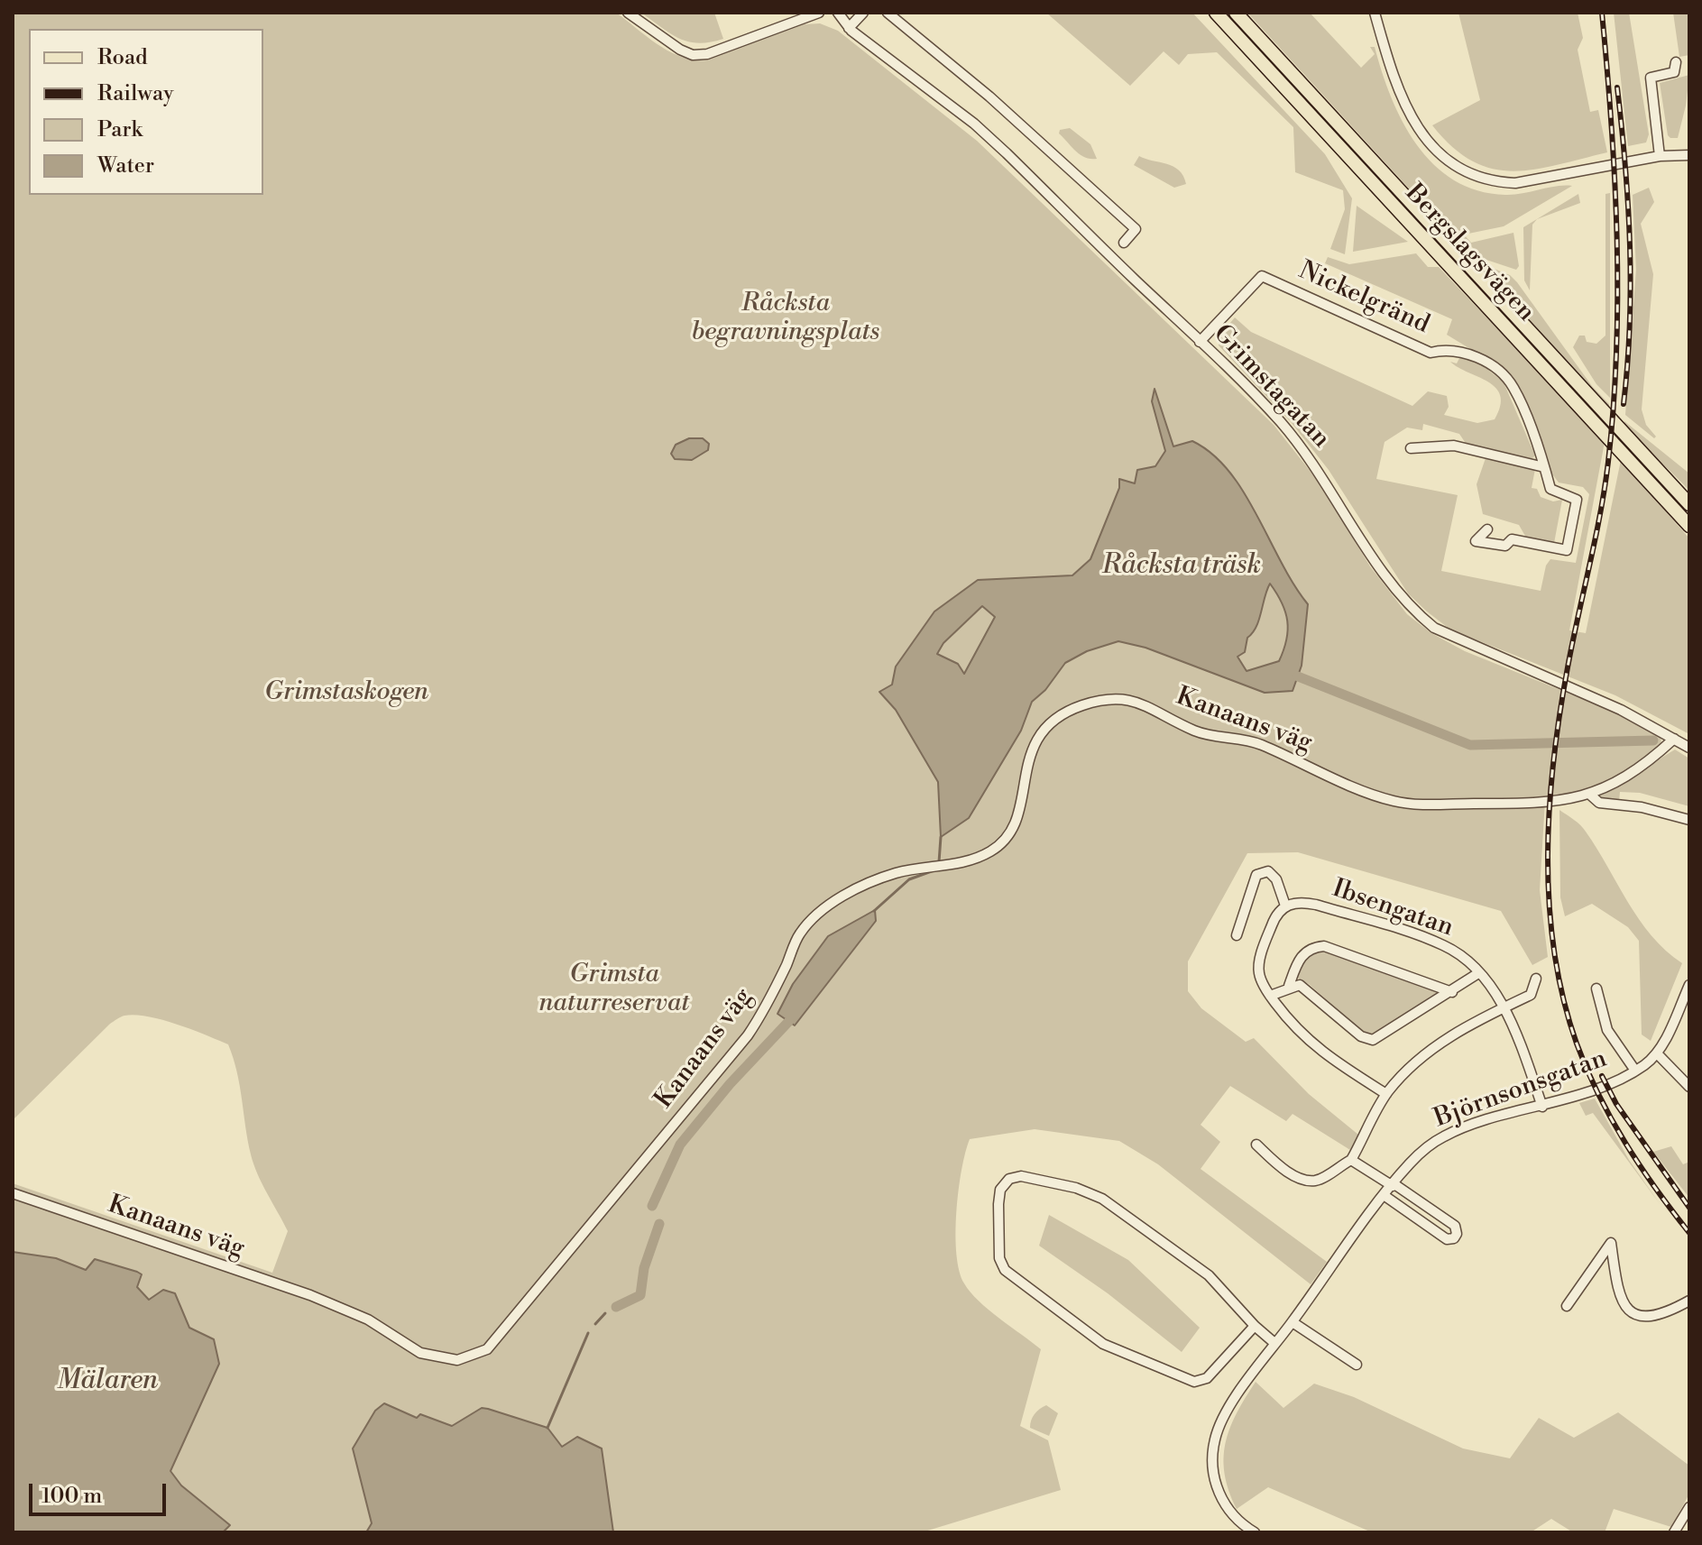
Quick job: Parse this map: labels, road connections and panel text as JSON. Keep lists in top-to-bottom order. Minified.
{"streets":{"main road":["Bergslagsvägen"],"street":["Nickelgränd","Grimstagatan","Kanaans väg","Ibsengatan","Björnsonsgatan"]},"crossings":[["Nickelgränd","Grimstagatan"],["Grimstagatan","Kanaans väg"],["Ibsengatan","Björnsonsgatan"]],"water":["Råcksta träsk","Mälaren"],"parks":["Råcksta begravningsplats","Grimstaskogen","Grimsta naturreservat"],"legend":["Road","Railway","Park","Water"],"scale_bar":"100 m"}
